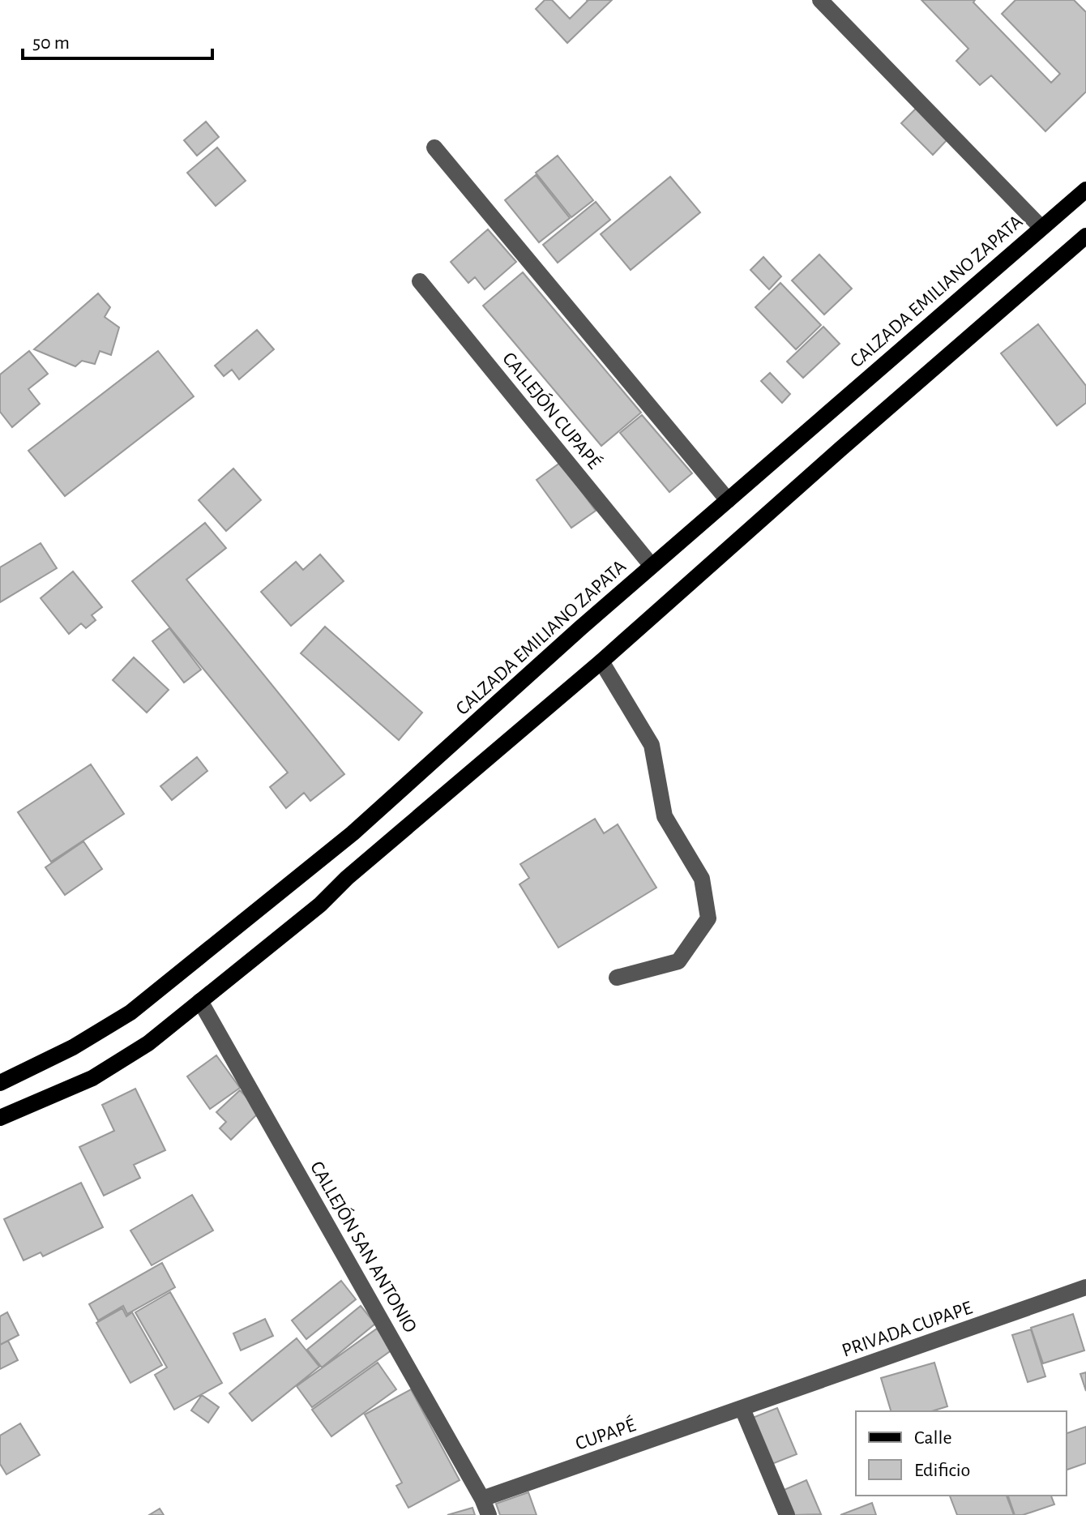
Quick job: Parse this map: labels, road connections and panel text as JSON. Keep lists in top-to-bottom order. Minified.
{"streets":{"main road":["CALZADA EMILIANO ZAPATA"],"street":["CALLEJÓN CUPAPÉ","CALLEJÓN SAN ANTONIO","PRIVADA CUPAPE","CUPAPÉ"]},"crossings":[["CALZADA EMILIANO ZAPATA","CALLEJÓN CUPAPÉ"],["CALLEJÓN SAN ANTONIO","CUPAPÉ"],["PRIVADA CUPAPE","CUPAPÉ"]],"legend":["Calle","Edificio"],"scale_bar":"50 m"}
